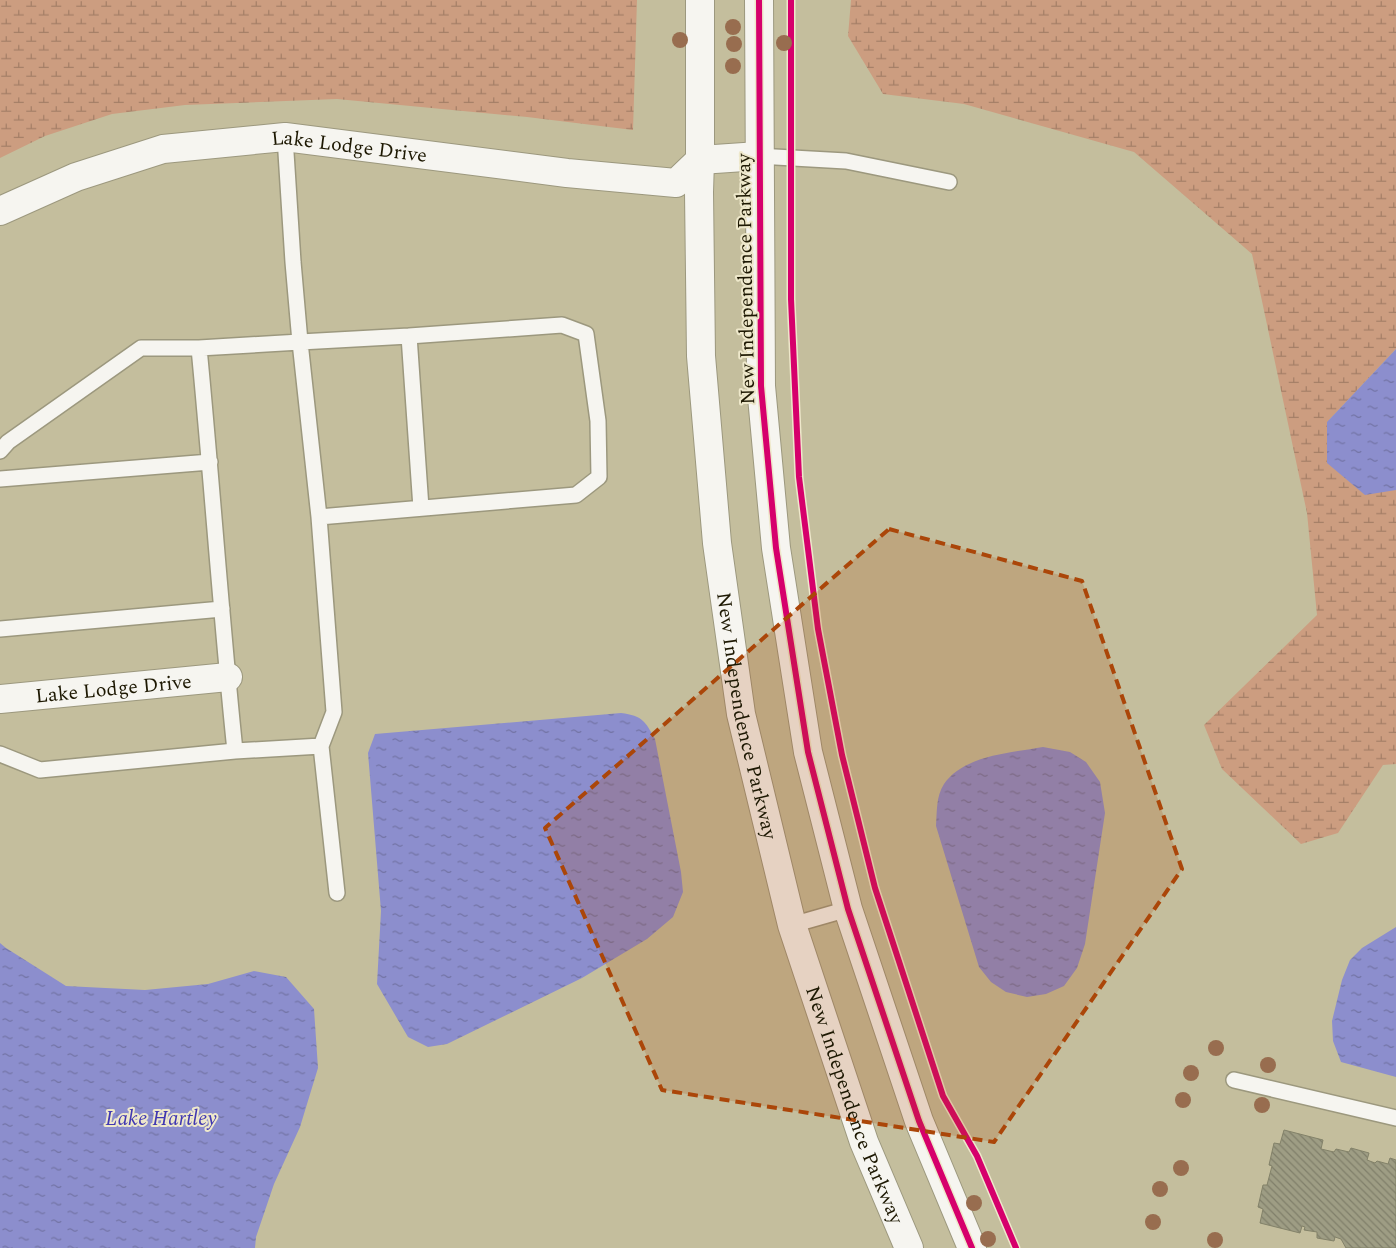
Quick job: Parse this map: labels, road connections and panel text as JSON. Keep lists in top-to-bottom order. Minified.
{"streets":{"street":["Lake Lodge Drive","New Independence Parkway"]},"crossings":[["Lake Lodge Drive","New Independence Parkway"]],"water":["Lake Hartley"]}
